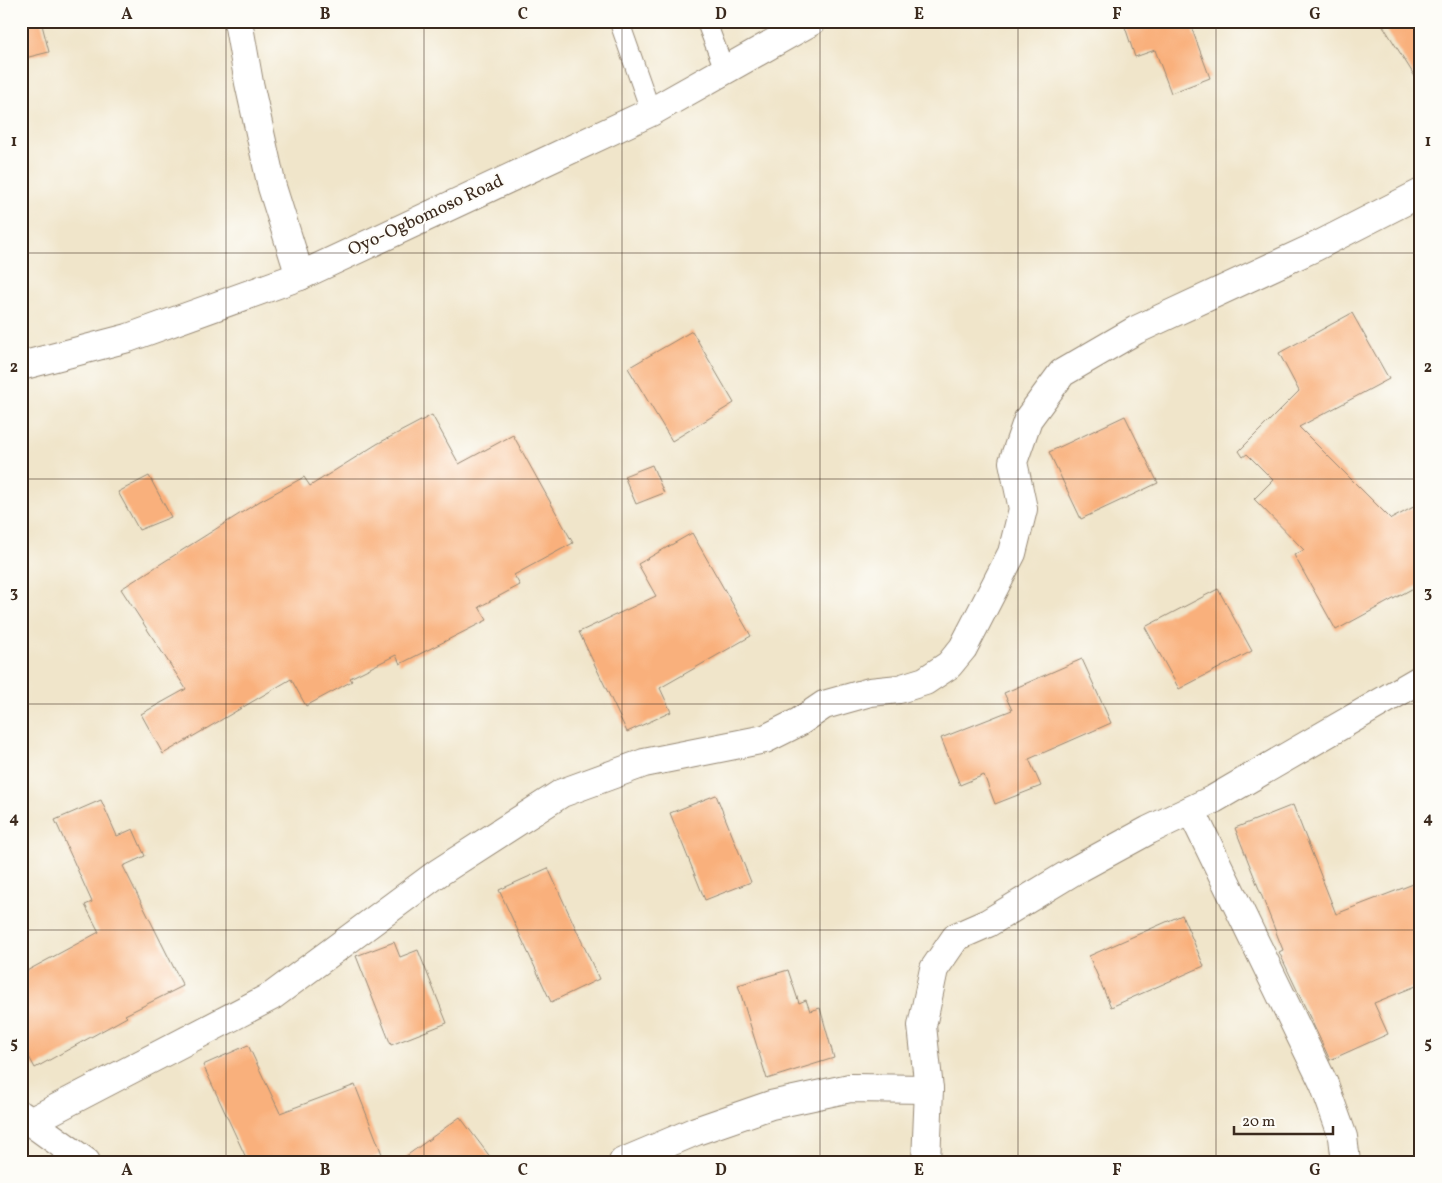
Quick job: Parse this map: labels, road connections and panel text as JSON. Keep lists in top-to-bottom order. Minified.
{"streets":{"main road":["Oyo-Ogbomoso Road"]},"scale_bar":"20 m","grid":{"columns":["A","B","C","D","E","F","G"],"rows":["1","2","3","4","5"]}}
